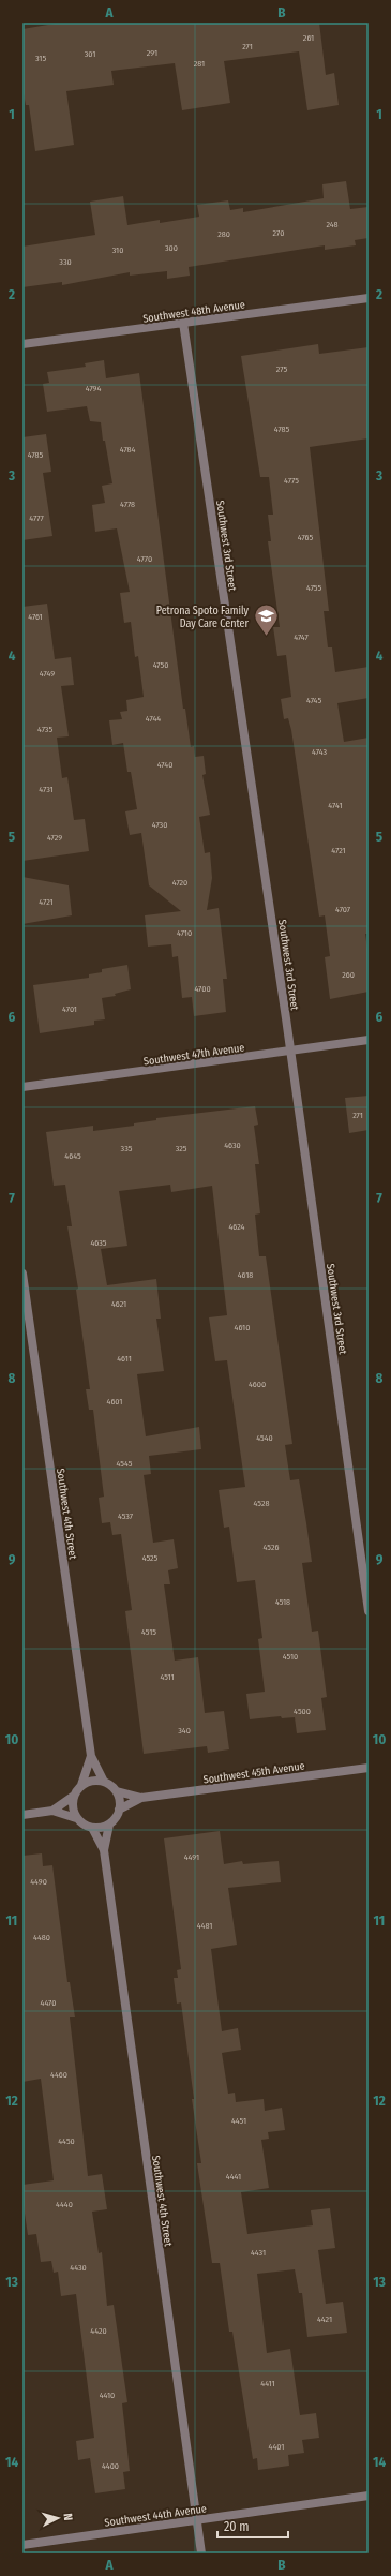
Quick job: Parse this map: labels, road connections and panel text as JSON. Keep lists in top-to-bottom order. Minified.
{"streets":{"street":["Southwest 48th Avenue","Southwest 3rd Street","Southwest 47th Avenue","Southwest 4th Street","Southwest 45th Avenue","Southwest 44th Avenue"]},"crossings":[["Southwest 48th Avenue","Southwest 3rd Street"],["Southwest 3rd Street","Southwest 47th Avenue"],["Southwest 4th Street","Southwest 45th Avenue"],["Southwest 4th Street","Southwest 44th Avenue"]],"places":{"school or university":["Petrona Spoto Family Day Care Center"]},"house_numbers":["261","271","291","301","315","281","248","270","280","300","310","330","275","4794","4785","4784","4785","4775","4778","4777","4765","4770","4755","4761","4747","4750","4749","4745","4744","4735","4743","4740","4731","4741","4730","4729","4721","4720","4721","4707","4710","260","4700","4701","271","4630","335","325","4645","4624","4635","4618","4621","4610","4611","4600","4601","4540","4545","4528","4537","4526","4525","4518","4515","4510","4511","4500","340","4491","4490","4481","4480","4470","4460","4451","4450","4441","4440","4431","4430","4421","4420","4411","4410","4401","4400"],"scale_bar":"20 m","north":"right","grid":{"columns":["A","B"],"rows":["1","2","3","4","5","6","7","8","9","10","11","12","13","14"]}}
